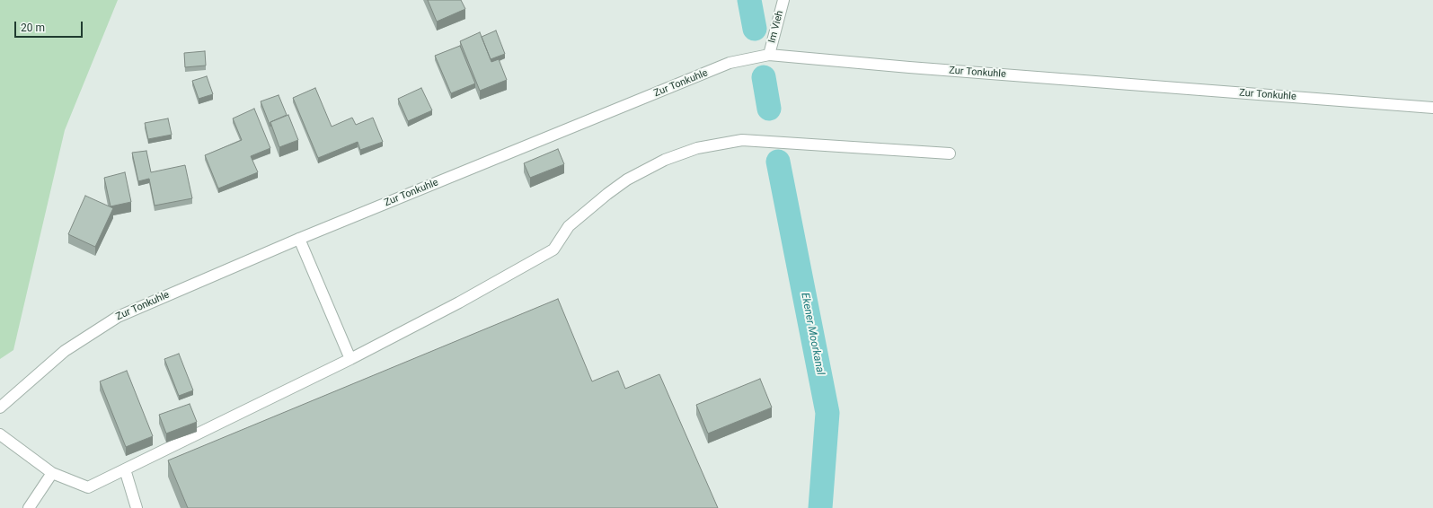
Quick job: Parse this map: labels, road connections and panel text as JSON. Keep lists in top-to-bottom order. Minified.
{"streets":{"street":["Im Vieh","Zur Tonkuhle"]},"crossings":[["Im Vieh","Zur Tonkuhle"]],"water":["Ekener Moorkanal"],"scale_bar":"20 m"}
